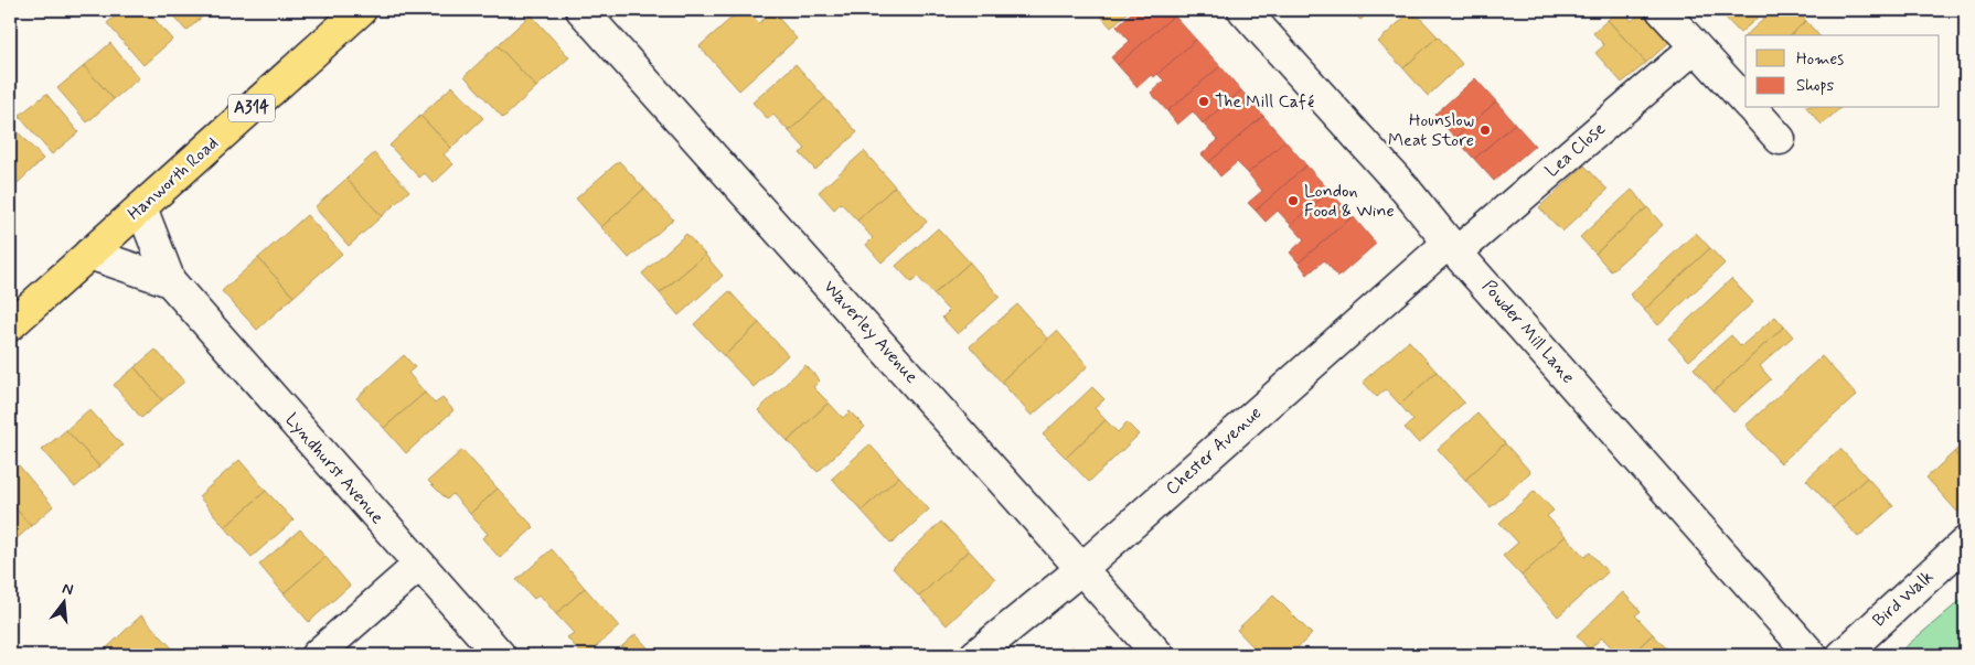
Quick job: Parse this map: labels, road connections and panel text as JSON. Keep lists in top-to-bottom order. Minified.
{"streets":{"main road":["A314","Hanworth Road"],"street":["Lea Close","Waverley Avenue","Powder Mill Lane","Chester Avenue","Lyndhurst Avenue","Bird Walk"]},"crossings":[["Lea Close","Powder Mill Lane"],["Lea Close","Chester Avenue"],["Hanworth Road","Lyndhurst Avenue"],["Waverley Avenue","Chester Avenue"],["Powder Mill Lane","Chester Avenue"]],"places":["The Mill Café","Hounslow Meat Store","London Food & Wine"],"legend":["Homes","Shops"],"north":"top"}
